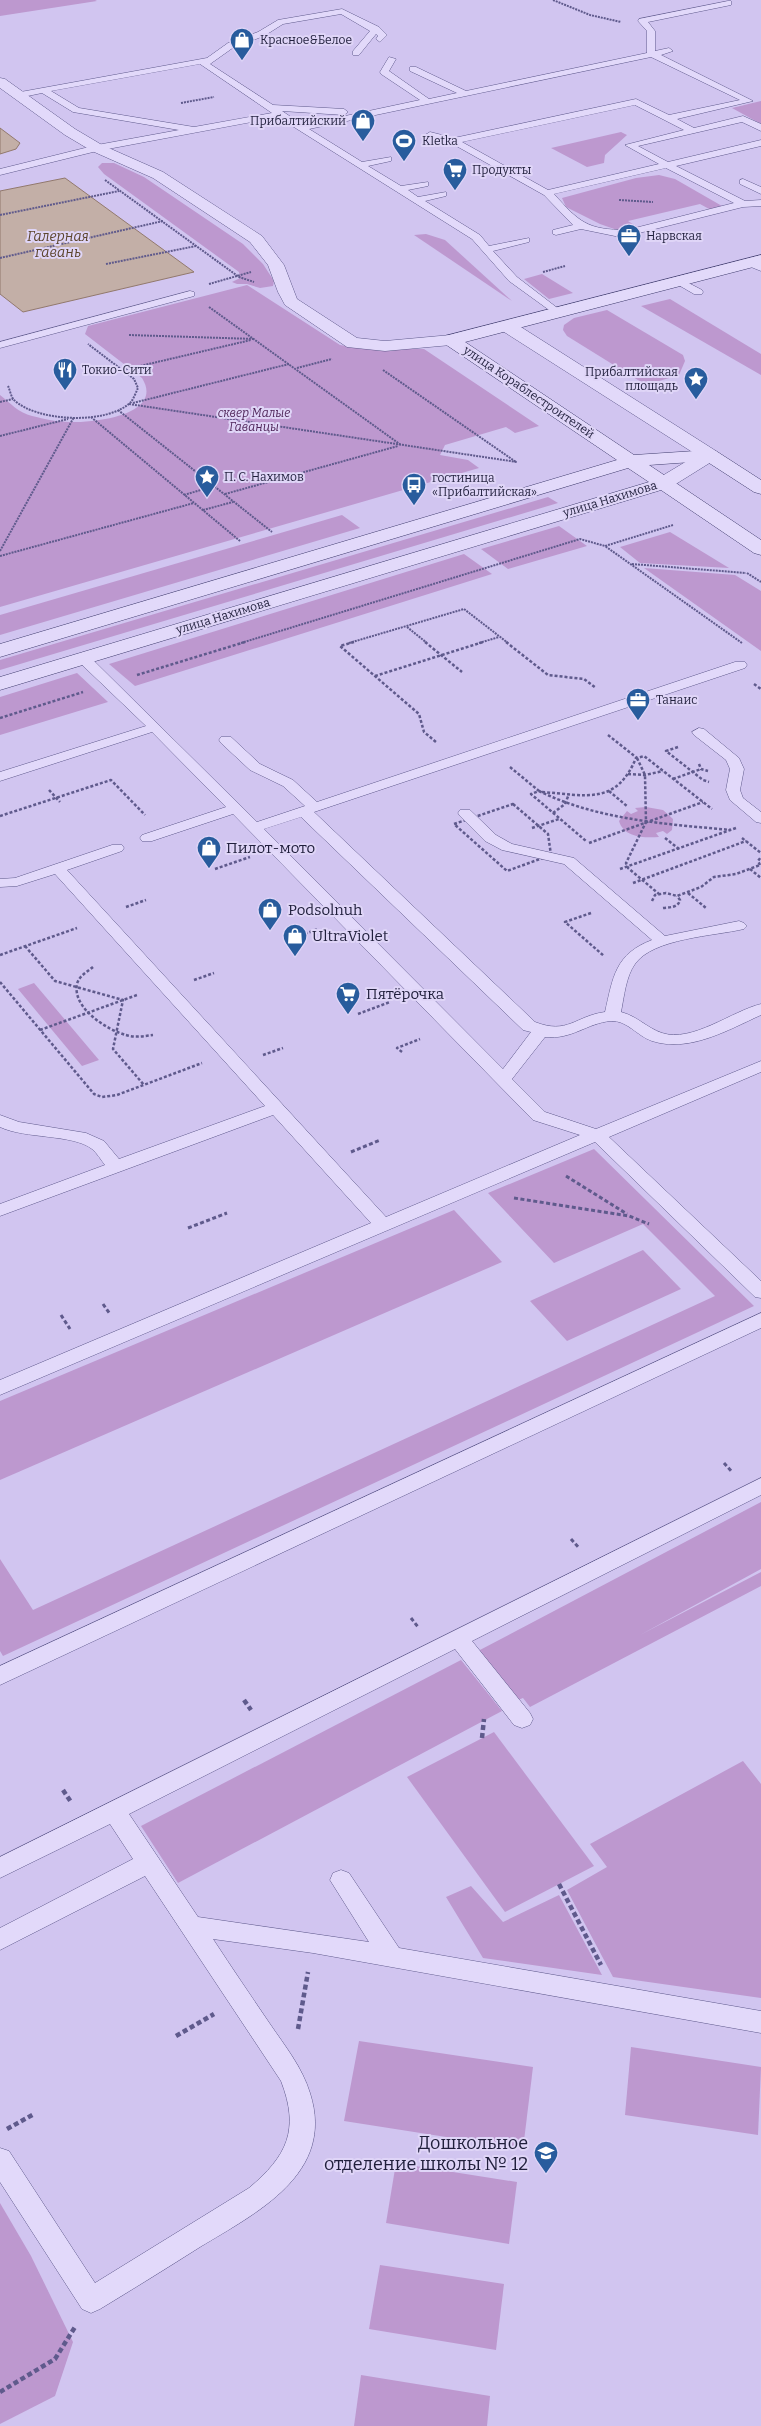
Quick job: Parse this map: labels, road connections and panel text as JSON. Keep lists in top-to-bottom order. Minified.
{"streets":{"street":["улица Кораблестроителей","улица Нахимова"]},"crossings":[["улица Кораблестроителей","улица Нахимова"]],"water":["Галерная гавань"],"parks":["сквер Малые Гаванцы"],"places":{"shop":["Красное&Белое","Прибалтийский","Пилот-мото","Podsolnuh","UltraViolet"],"sports":["Kletka"],"supermarket":["Продукты","Пятёрочка"],"office":["Нарвская","Танаис"],"restaurant":["Токио-Сити"],"place":["Прибалтийская площадь","П. С. Нахимов"],"bus stop":["гостиница «Прибалтийская»"],"school or university":["Дошкольное отделение школы № 12"]}}
